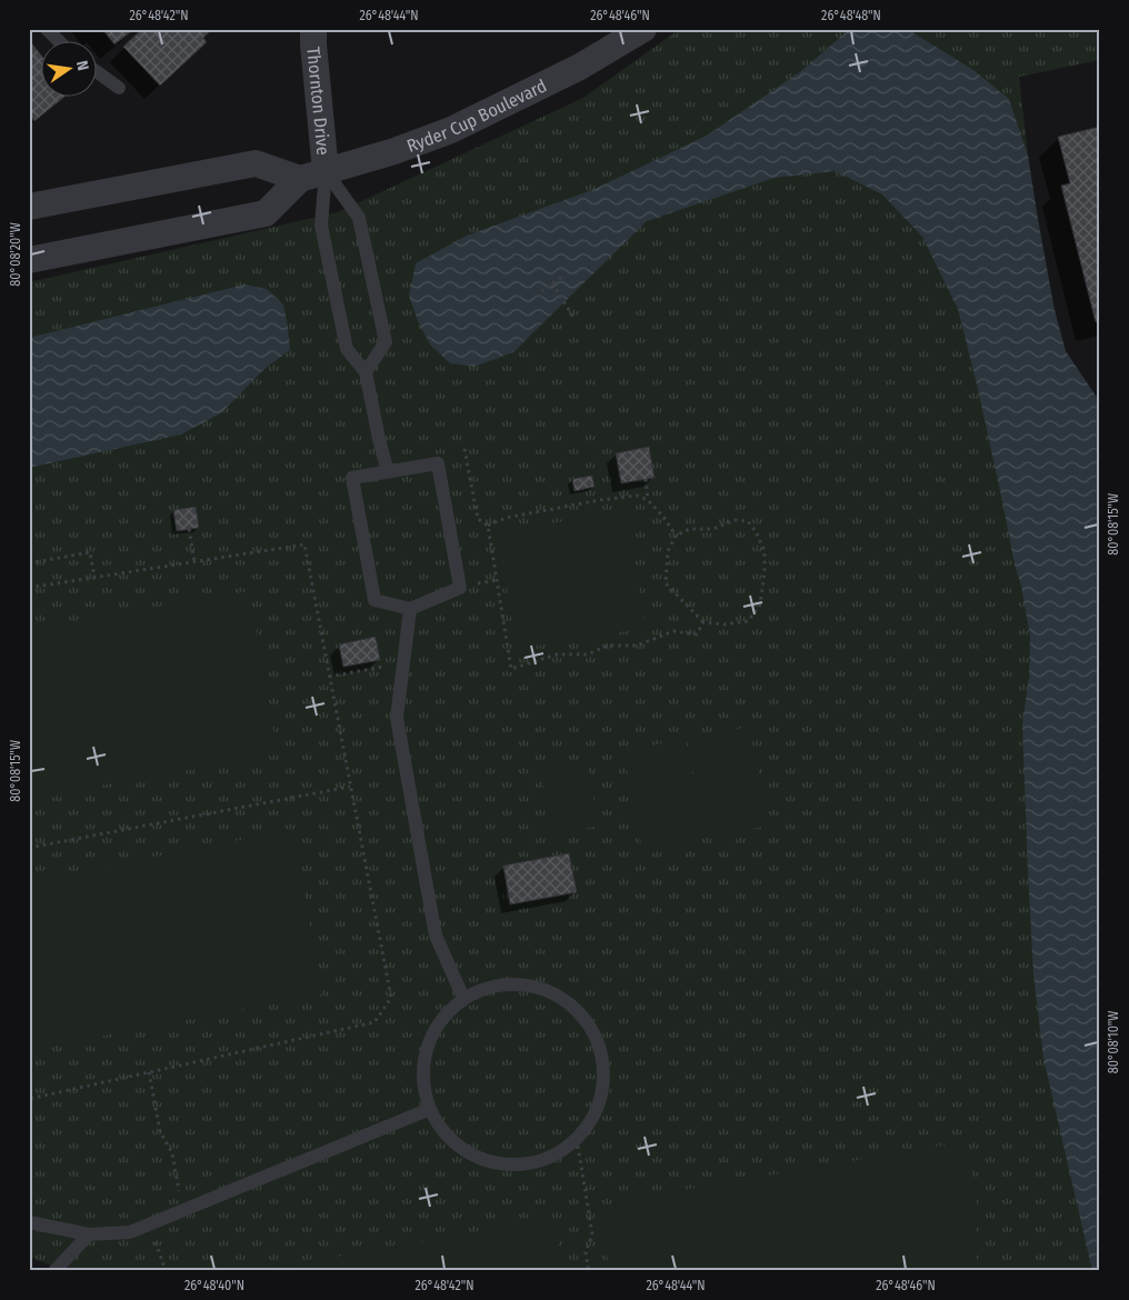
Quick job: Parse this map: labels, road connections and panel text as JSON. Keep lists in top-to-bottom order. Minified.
{"streets":{"street":["Thornton Drive","Ryder Cup Boulevard"]},"crossings":[["Thornton Drive","Ryder Cup Boulevard"]],"north":"right","coordinates":["26°48'42\"N","26°48'44\"N","26°48'46\"N","26°48'48\"N","80°08'20\"W","80°08'15\"W","80°08'10\"W","26°48'40\"N"]}
